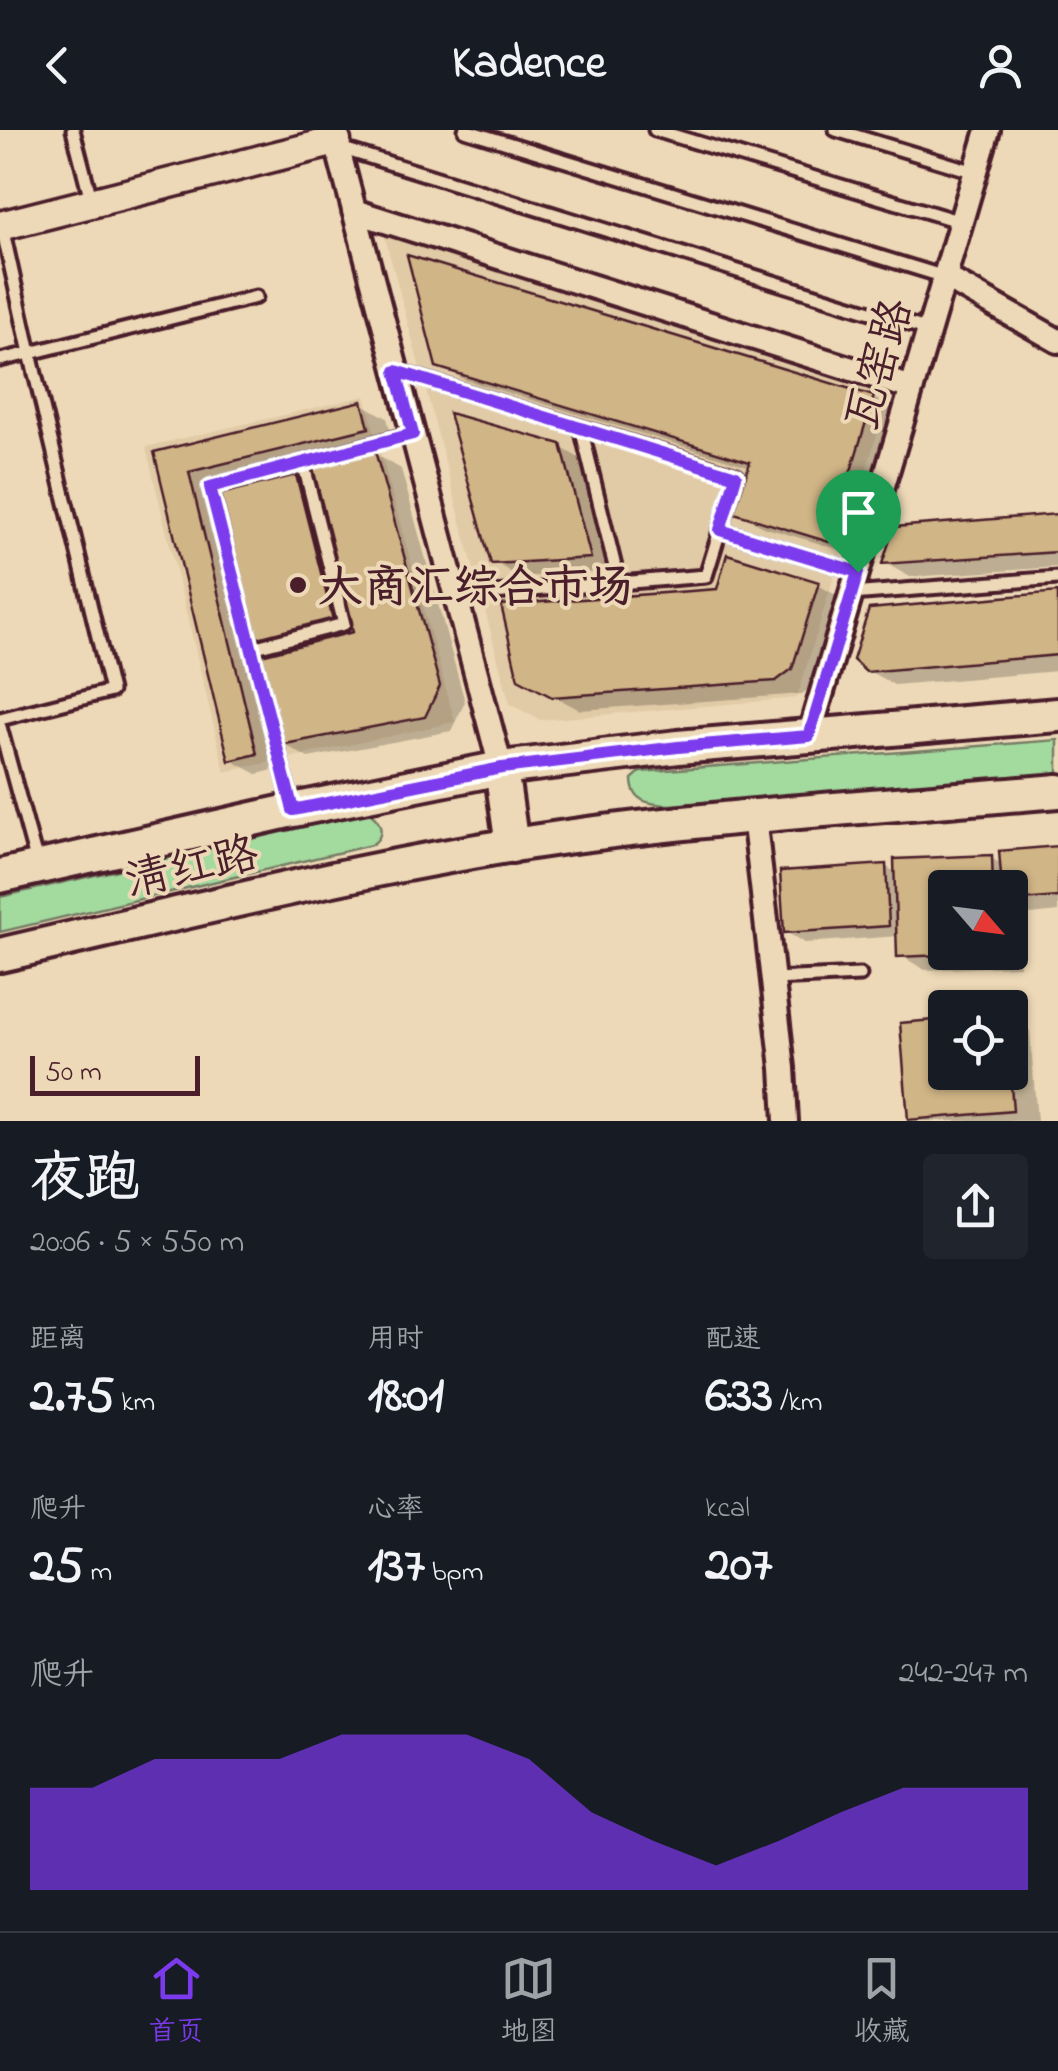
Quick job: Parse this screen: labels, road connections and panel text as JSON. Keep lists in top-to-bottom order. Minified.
{"streets":{"main road":["清红路"],"street":["瓦窑路"]},"crossings":[["瓦窑路","清红路"]],"places":["大商汇综合市场"],"scale_bar":"50 m","north":"bottom right","page":{"header":"Kadence","scale":"50 m","heading":["夜跑","20:06 · 5 × 550 m"],"stats":[["距离","2.75 km"],["用时","18:01"],["配速","6:33 /km"],["爬升","25 m"],["心率","137 bpm"],["kcal","207"]],"chart":["爬升","242–247 m"],"tabs":["首页","地图","收藏"]}}
